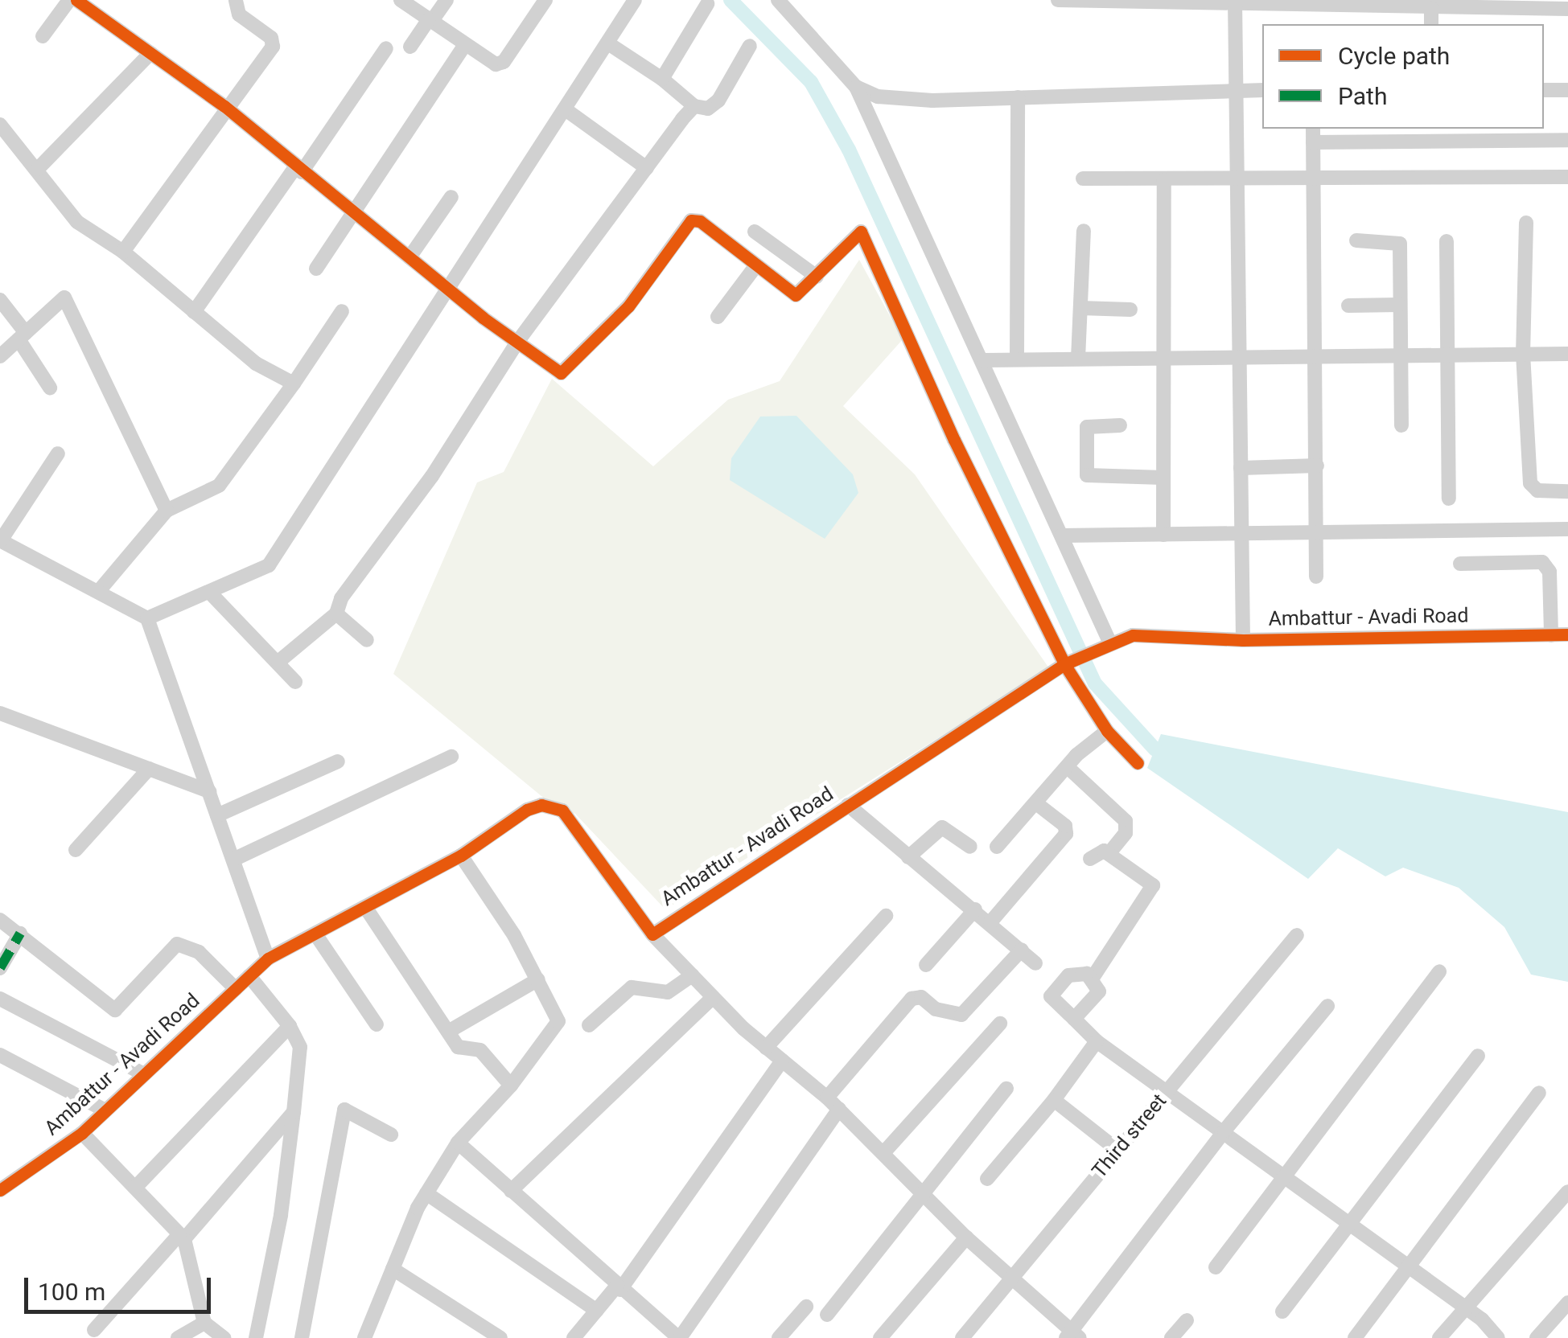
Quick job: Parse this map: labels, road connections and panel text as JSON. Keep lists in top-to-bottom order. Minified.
{"streets":{"street":["Ambattur - Avadi Road","Third street"]},"legend":["Cycle path","Path"],"scale_bar":"100 m"}
